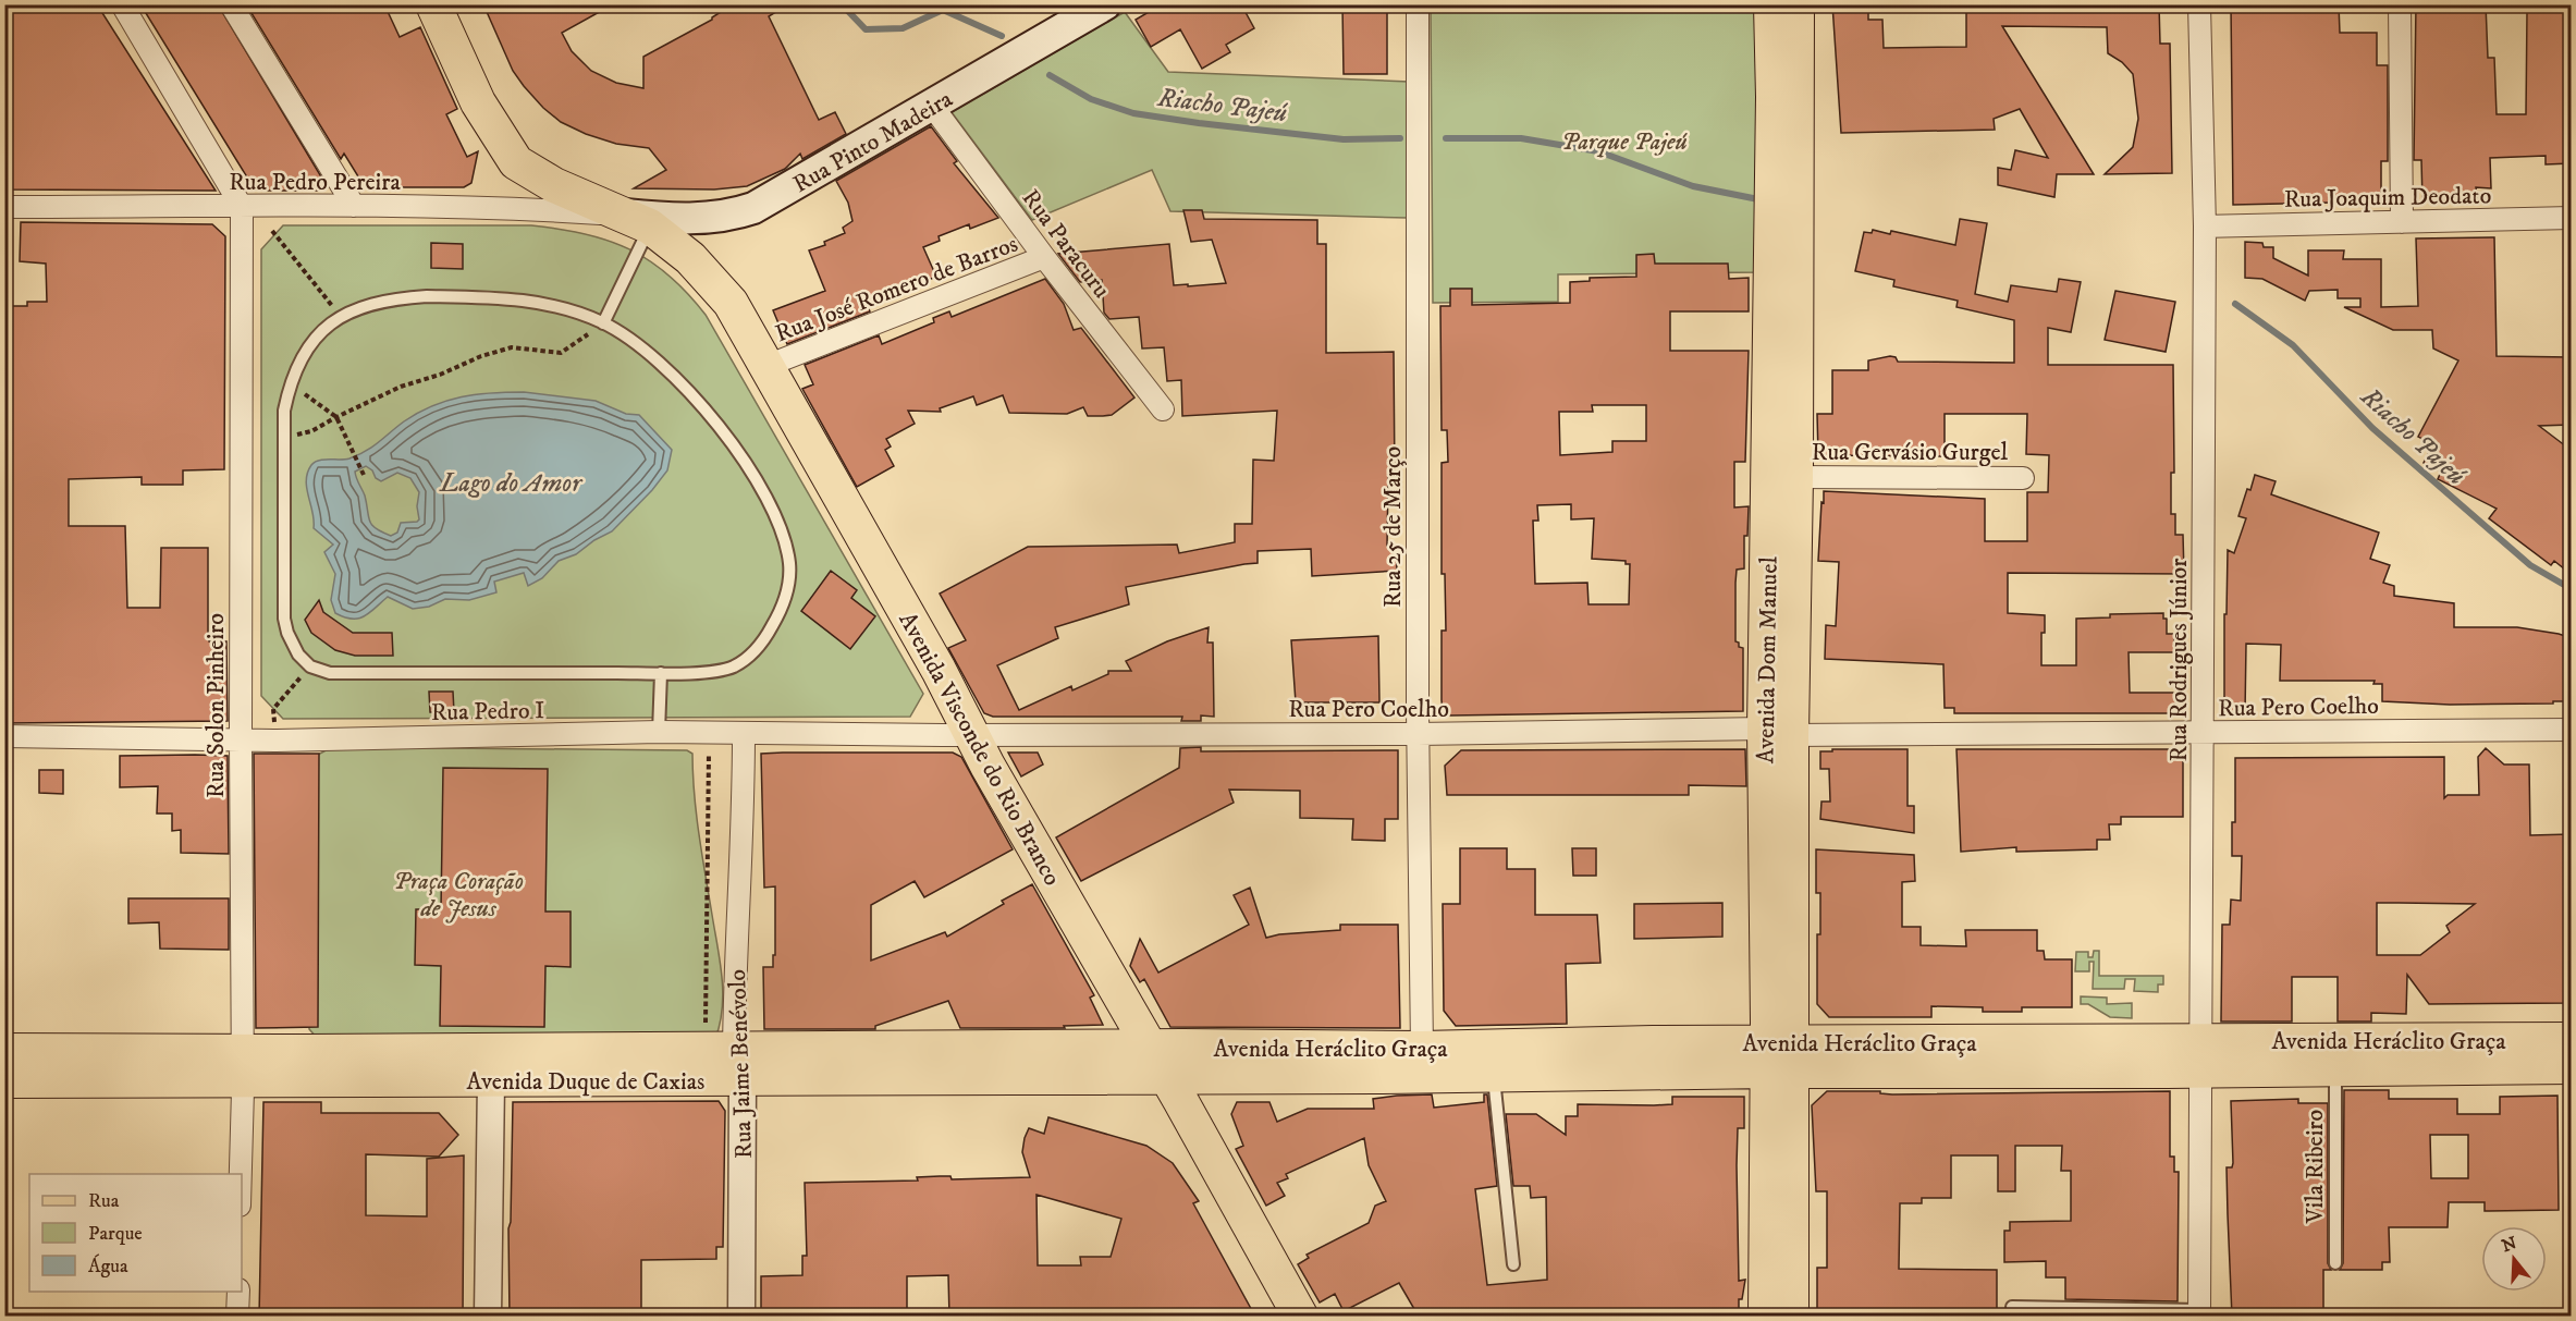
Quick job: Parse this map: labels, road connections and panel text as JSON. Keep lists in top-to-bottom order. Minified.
{"streets":{"main road":["Rua Pinto Madeira","Avenida Dom Manuel","Avenida Visconde do Rio Branco","Avenida Heráclito Graça","Avenida Duque de Caxias"],"street":["Rua Pedro Pereira","Rua Joaquim Deodato","Rua Paracuru","Rua José Romero de Barros","Rua Gervásio Gurgel","Rua 25 de Março","Rua Rodrigues Júnior","Rua Solon Pinheiro","Rua Pero Coelho","Rua Pedro I","Rua Jaime Benévolo"],"lane":["Vila Ribeiro"]},"crossings":[["Rua Pinto Madeira","Rua Pedro Pereira"],["Rua Pinto Madeira","Rua Paracuru"],["Rua Pinto Madeira","Avenida Visconde do Rio Branco"],["Rua Pedro Pereira","Rua Solon Pinheiro"],["Rua Pedro Pereira","Avenida Visconde do Rio Branco"],["Rua Joaquim Deodato","Rua Rodrigues Júnior"],["Rua Paracuru","Rua José Romero de Barros"],["Rua José Romero de Barros","Avenida Visconde do Rio Branco"],["Rua Gervásio Gurgel","Avenida Dom Manuel"],["Rua 25 de Março","Rua Pero Coelho"],["Rua 25 de Março","Avenida Heráclito Graça"],["Avenida Dom Manuel","Rua Pero Coelho"],["Avenida Dom Manuel","Avenida Heráclito Graça"],["Rua Rodrigues Júnior","Rua Pero Coelho"],["Rua Rodrigues Júnior","Avenida Heráclito Graça"],["Rua Solon Pinheiro","Rua Pedro I"],["Rua Solon Pinheiro","Avenida Duque de Caxias"],["Rua Pero Coelho","Rua Pedro I"],["Rua Pero Coelho","Avenida Visconde do Rio Branco"],["Rua Pedro I","Avenida Visconde do Rio Branco"],["Rua Pedro I","Rua Jaime Benévolo"],["Avenida Visconde do Rio Branco","Avenida Heráclito Graça"],["Avenida Visconde do Rio Branco","Avenida Duque de Caxias"],["Avenida Heráclito Graça","Avenida Duque de Caxias"],["Avenida Heráclito Graça","Vila Ribeiro"],["Rua Jaime Benévolo","Avenida Duque de Caxias"]],"water":["Riacho Pajeú","Lago do Amor"],"parks":["Parque Pajeú","Praça Coração de Jesus"],"legend":["Rua","Parque","Água"],"north":"top"}
